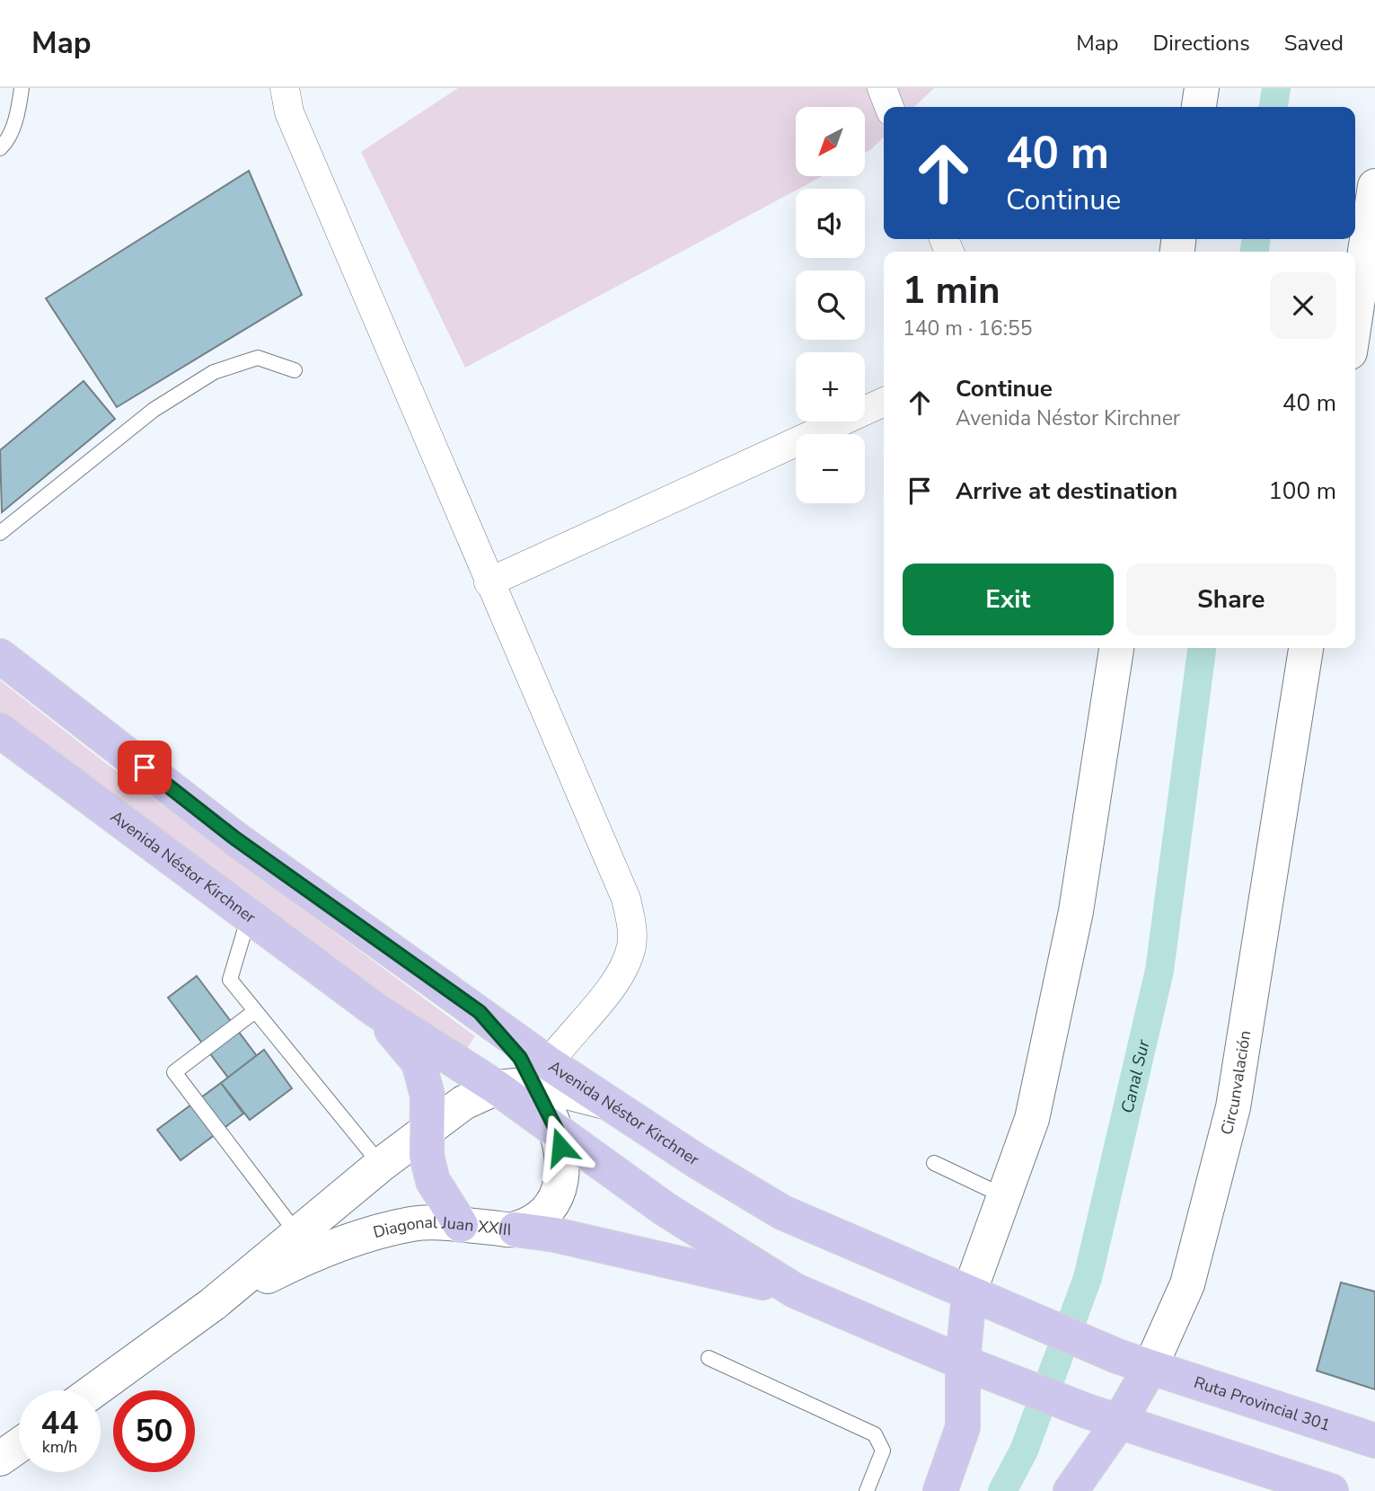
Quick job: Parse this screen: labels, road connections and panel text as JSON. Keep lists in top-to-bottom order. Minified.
{"streets":{"main road":["Avenida Néstor Kirchner","Circunvalación","Diagonal Juan XXIII","Ruta Provincial 301"]},"crossings":[["Avenida Néstor Kirchner","Circunvalación"],["Avenida Néstor Kirchner","Diagonal Juan XXIII"],["Avenida Néstor Kirchner","Ruta Provincial 301"],["Circunvalación","Ruta Provincial 301"]],"water":["Canal Sur"],"north":"bottom left","page":{"header":"Map","nav":["Map","Directions","Saved"],"map_buttons":["+","−"],"turn":["40 m","Continue"],"heading":["1 min","140 m · 16:55"],"list":[{"name":"Continue","note":"Avenida Néstor Kirchner","value":"40 m"},{"name":"Arrive at destination","value":"100 m"}],"buttons":["Exit","Share"],"speed":"44 km/h","limit":"50"}}
